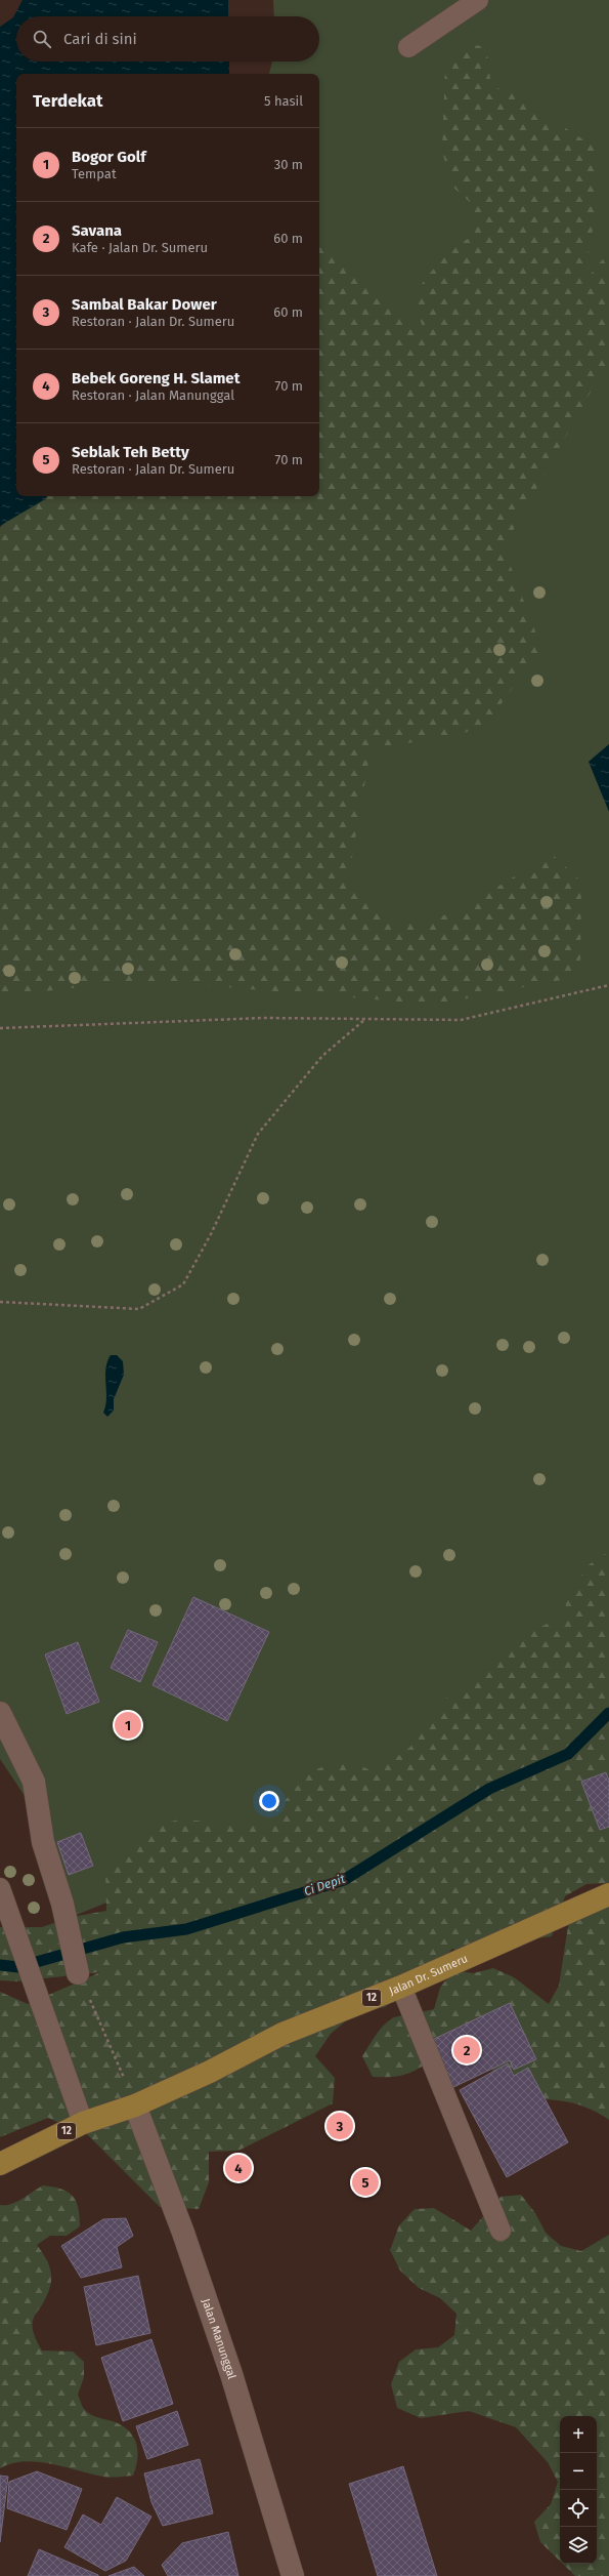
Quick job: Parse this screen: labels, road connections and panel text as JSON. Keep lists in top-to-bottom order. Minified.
{"streets":{"main road":["Jalan Dr. Sumeru","12"],"street":["Jalan Manunggal"]},"crossings":[["Jalan Dr. Sumeru","12"],["Jalan Dr. Sumeru","Jalan Manunggal"],["12","Jalan Manunggal"]],"water":["Ci Depit"],"page":{"search":"Cari di sini","heading":["Terdekat","5 hasil"],"list":[{"mark":"1","name":"Bogor Golf","note":"Tempat","value":"30 m"},{"mark":"2","name":"Savana","note":"Kafe · Jalan Dr. Sumeru","value":"60 m"},{"mark":"3","name":"Sambal Bakar Dower","note":"Restoran · Jalan Dr. Sumeru","value":"60 m"},{"mark":"4","name":"Bebek Goreng H. Slamet","note":"Restoran · Jalan Manunggal","value":"70 m"},{"mark":"5","name":"Seblak Teh Betty","note":"Restoran · Jalan Dr. Sumeru","value":"70 m"}],"pins":["1","2","3","4","5"],"map_buttons":["+","−"]}}
